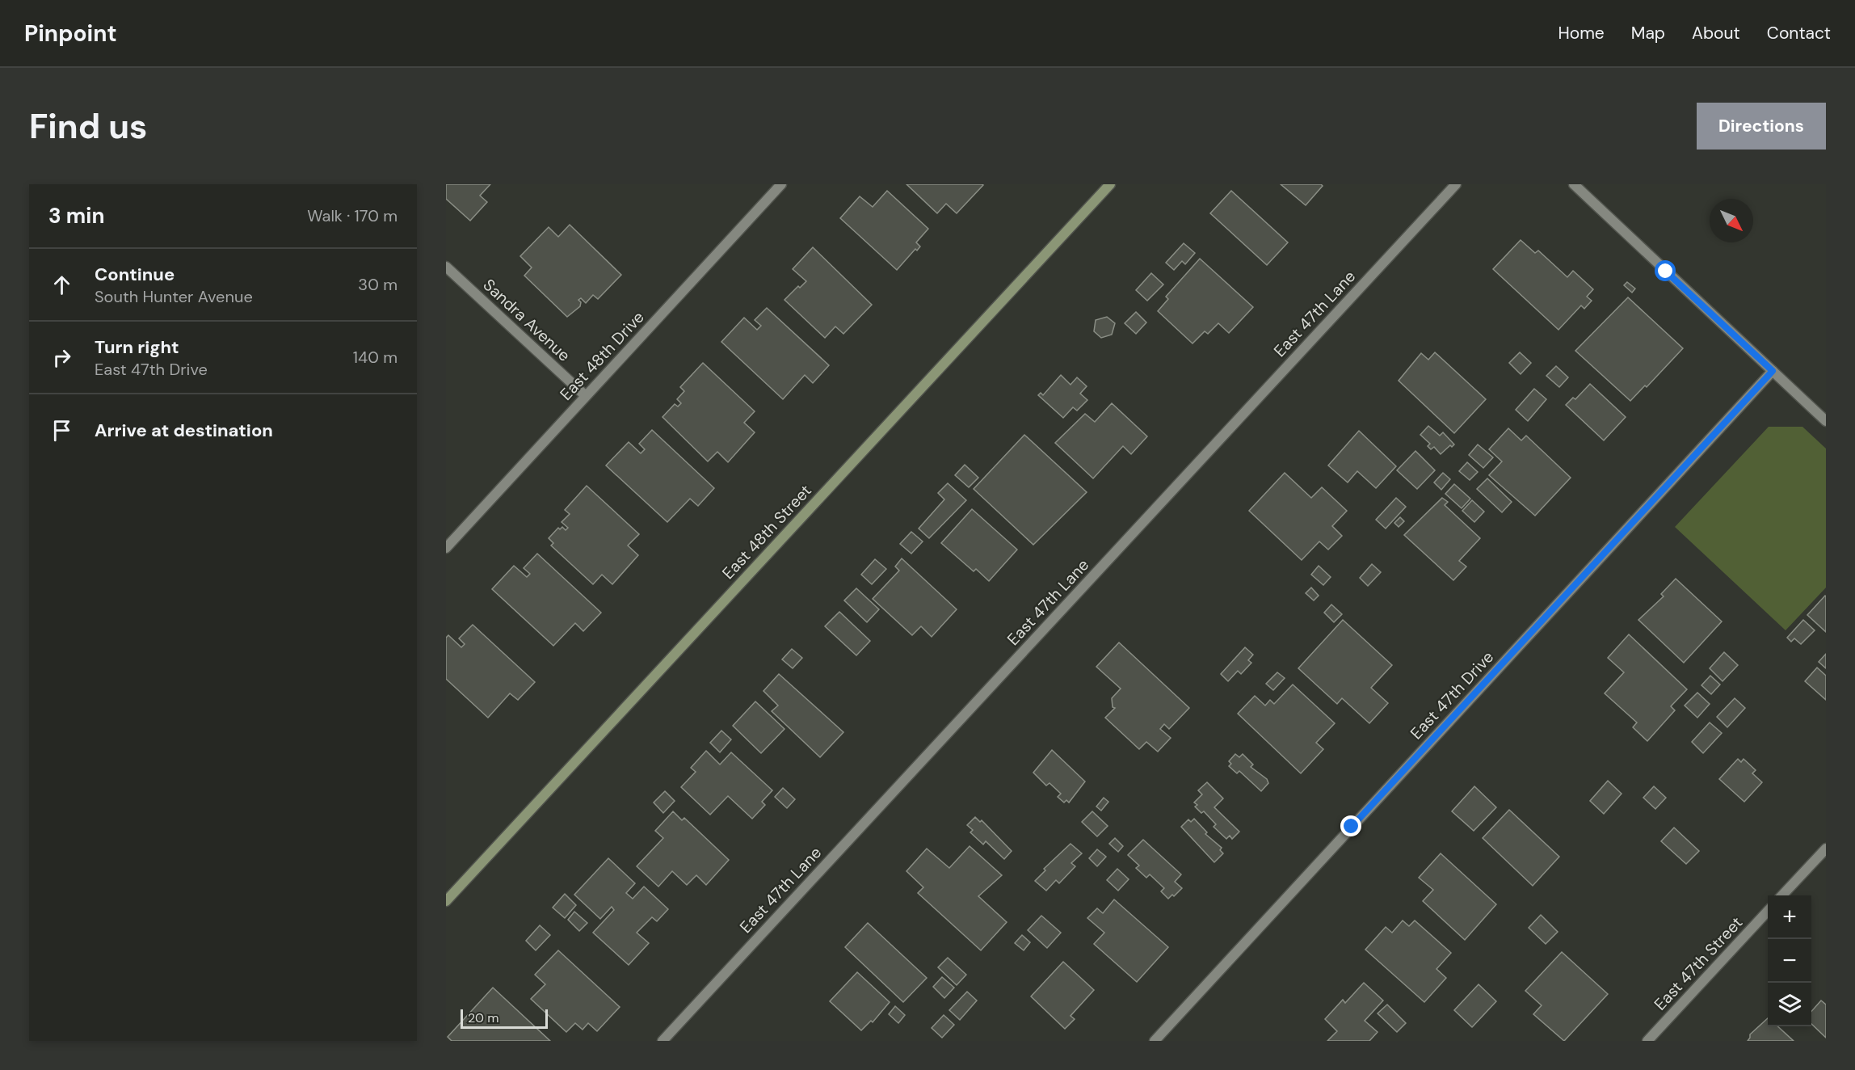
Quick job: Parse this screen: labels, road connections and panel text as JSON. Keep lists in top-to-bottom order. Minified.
{"streets":{"street":["East 47th Lane","Sandra Avenue","East 48th Drive","East 48th Street","East 47th Drive","East 47th Street"]},"crossings":[["Sandra Avenue","East 48th Drive"]],"scale_bar":"20 m","north":"bottom right","page":{"header":"Pinpoint","nav":["Home","Map","About","Contact"],"buttons":"Directions","title":"Find us","heading":["3 min","Walk · 170 m"],"list":[["Continue","South Hunter Avenue","30 m"],["Turn right","East 47th Drive","140 m"],"Arrive at destination"],"map_buttons":["+","−"],"scale":"20 m"}}
